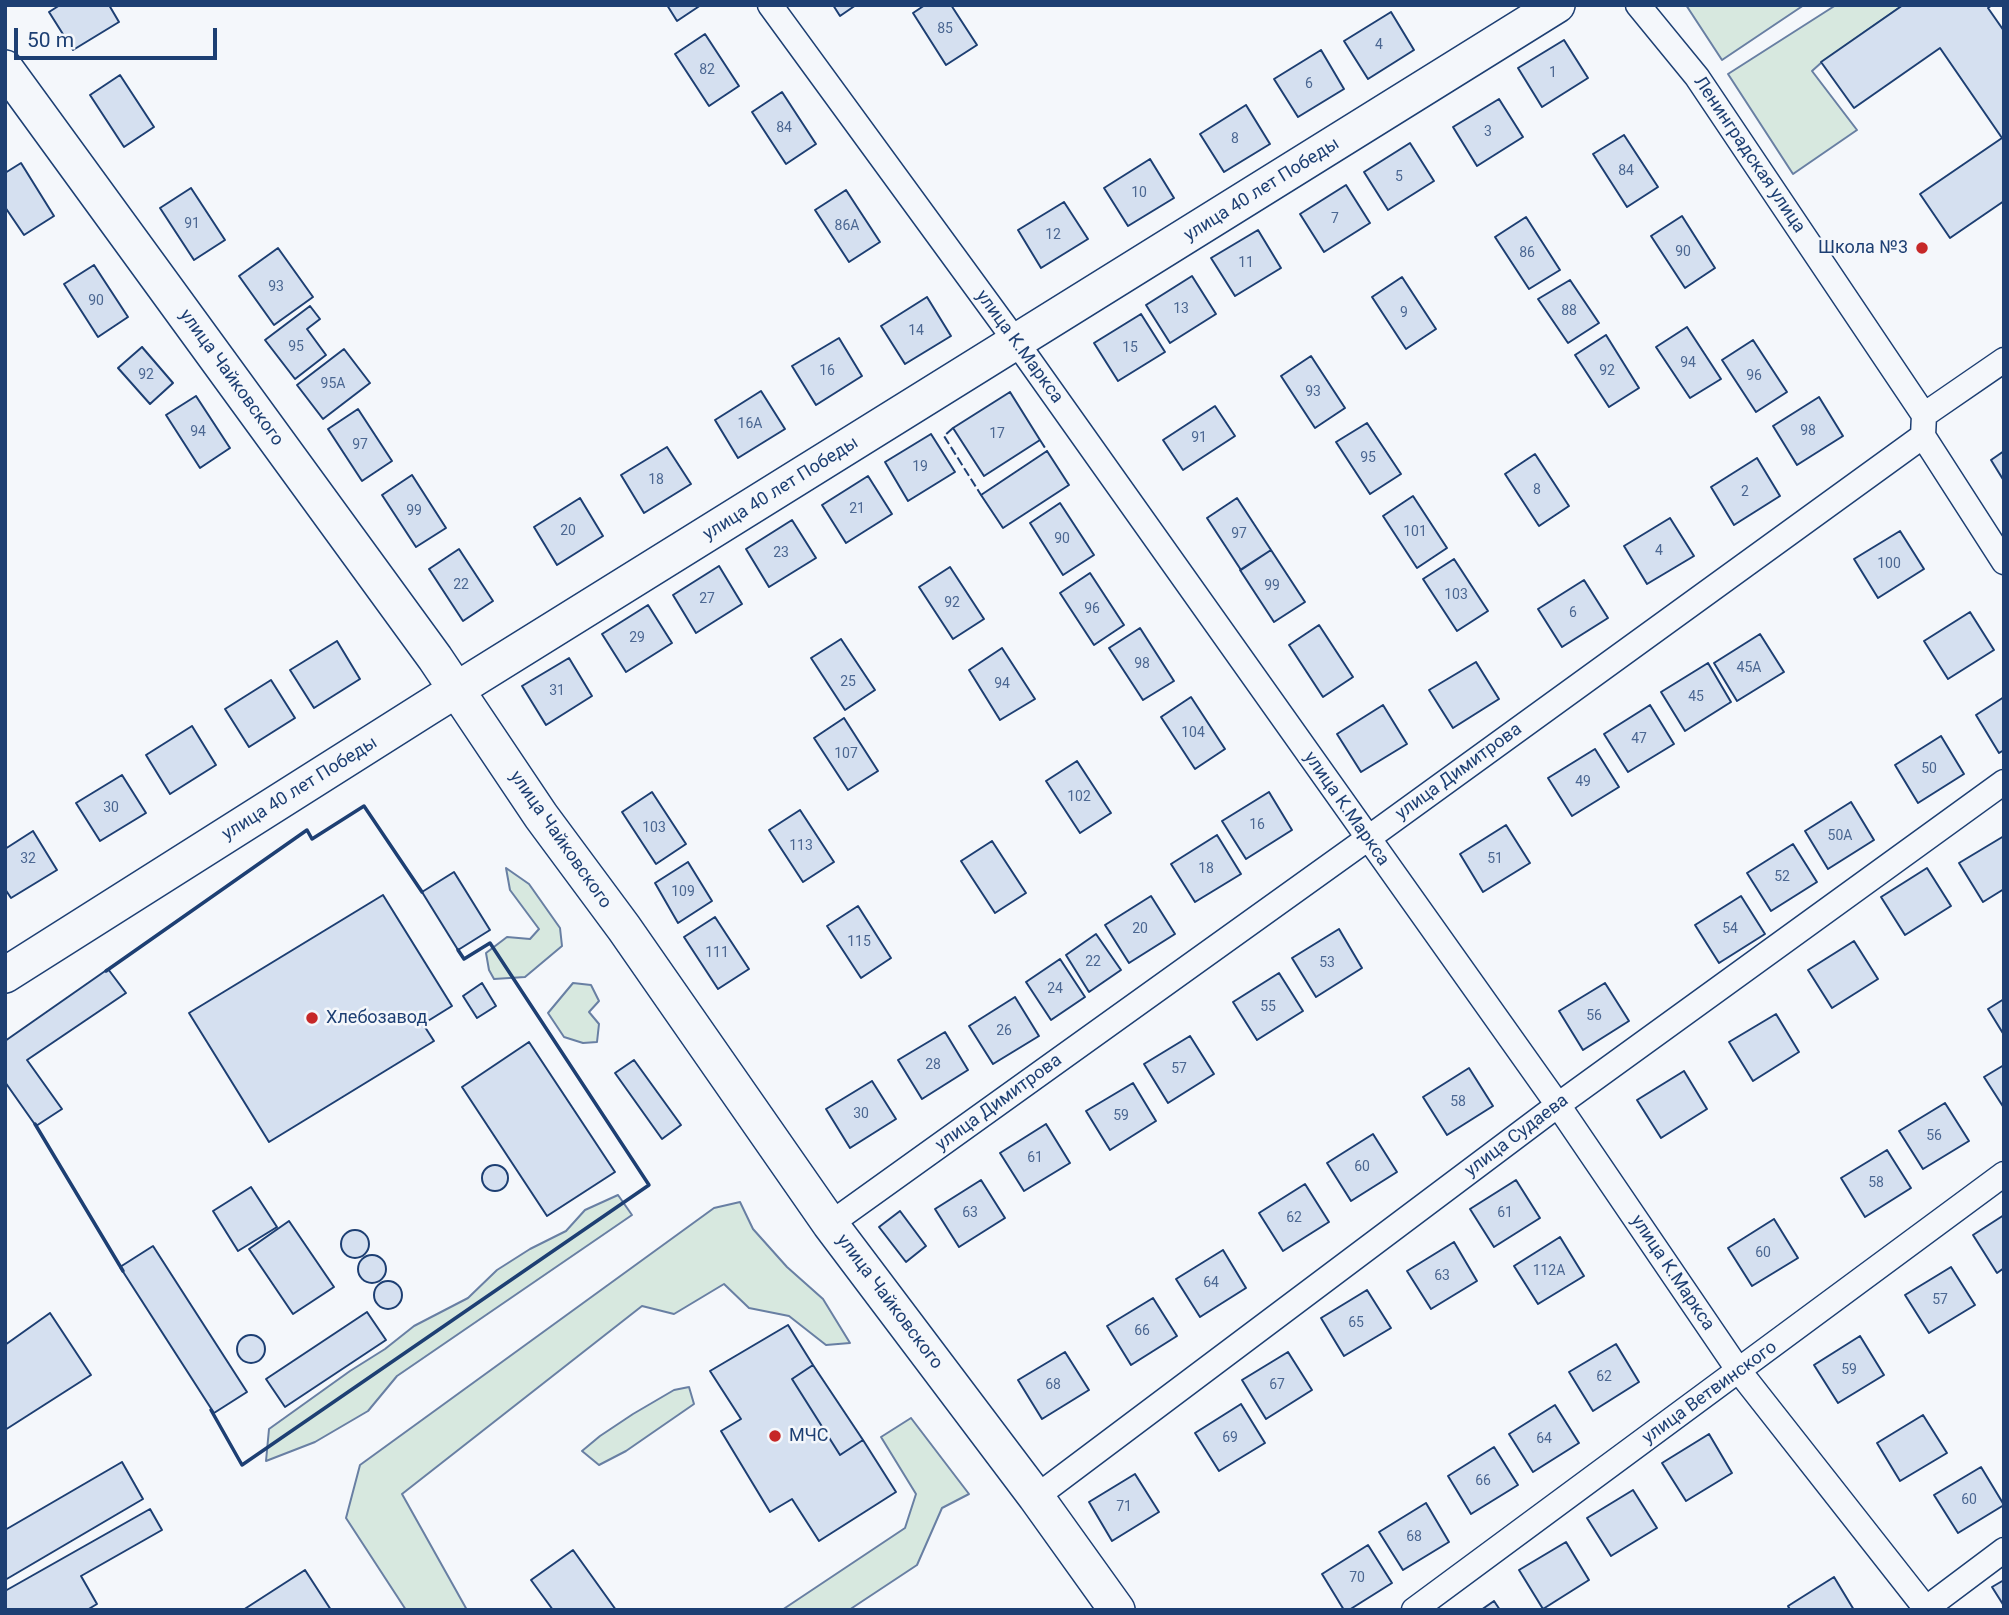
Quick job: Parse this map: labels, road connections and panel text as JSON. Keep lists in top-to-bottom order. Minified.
{"streets":{"street":["Ленинградская улица","улица 40 лет Победы","улица К.Маркса","улица Чайковского","улица Димитрова","улица Судаева","улица Ветвинского"]},"crossings":[["Ленинградская улица","улица Димитрова"],["улица 40 лет Победы","улица К.Маркса"],["улица 40 лет Победы","улица Чайковского"],["улица К.Маркса","улица Димитрова"],["улица К.Маркса","улица Судаева"],["улица К.Маркса","улица Ветвинского"],["улица Чайковского","улица Димитрова"],["улица Чайковского","улица Судаева"]],"places":["Школа №3","Хлебозавод","МЧС"],"house_numbers":["85","4","82","1","6","84","3","8","84","5","10","7","91","86А","12","90","86","11","93","90","13","88","9","14","95","15","94","16","92","92","96","95А","93","16А","98","94","17","91","97","95","19","18","8","2","21","99","20","101","97","90","4","23","100","22","99","103","27","92","96","6","29","98","45А","25","94","31","45","104","47","107","50","49","102","30","16","103","50А","113","32","51","18","52","109","20","54","115","111","22","53","24","55","56","26","28","57","58","30","59","56","61","60","58","63","61","62","60","112А","63","64","57","65","66","59","62","68","67","69","64","66","60","71","68","70"],"scale_bar":"50 m"}
